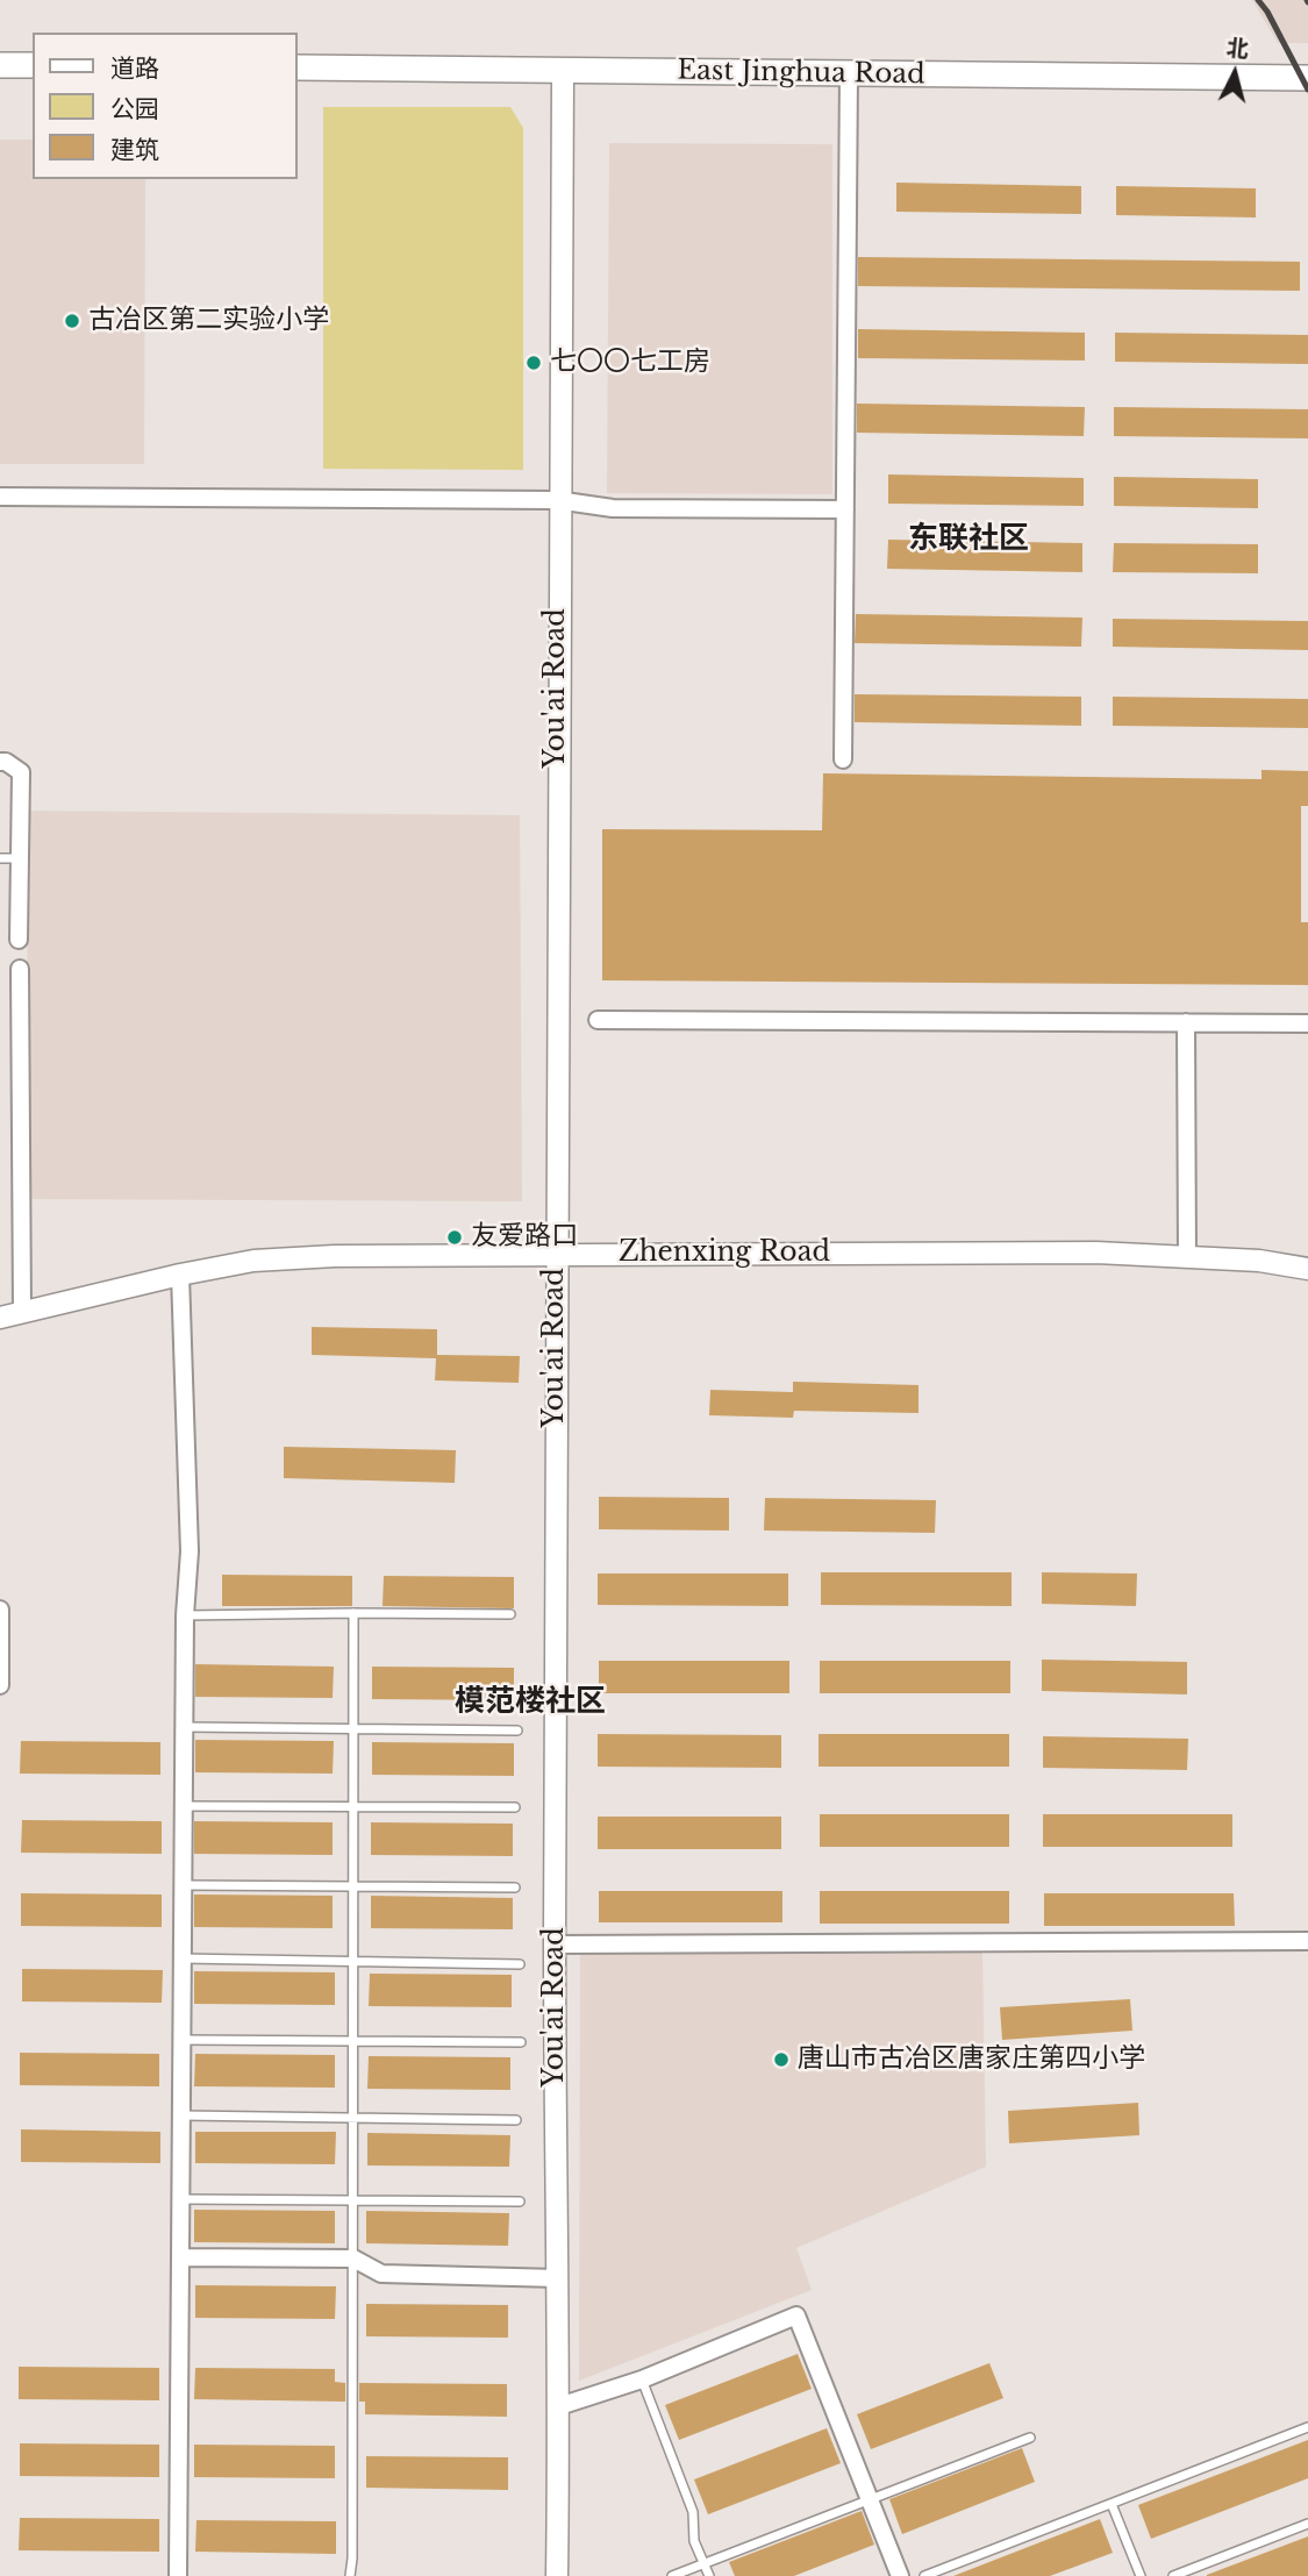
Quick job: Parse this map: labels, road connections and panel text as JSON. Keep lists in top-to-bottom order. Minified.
{"streets":{"main road":["East Jinghua Road"],"street":["You'ai Road","Zhenxing Road"]},"crossings":[["East Jinghua Road","You'ai Road"],["You'ai Road","Zhenxing Road"]],"districts":["东联社区","模范楼社区"],"places":["古冶区第二实验小学","七〇〇七工房","友爱路口","唐山市古冶区唐家庄第四小学"],"legend":["道路","公园","建筑"],"north":"top"}
